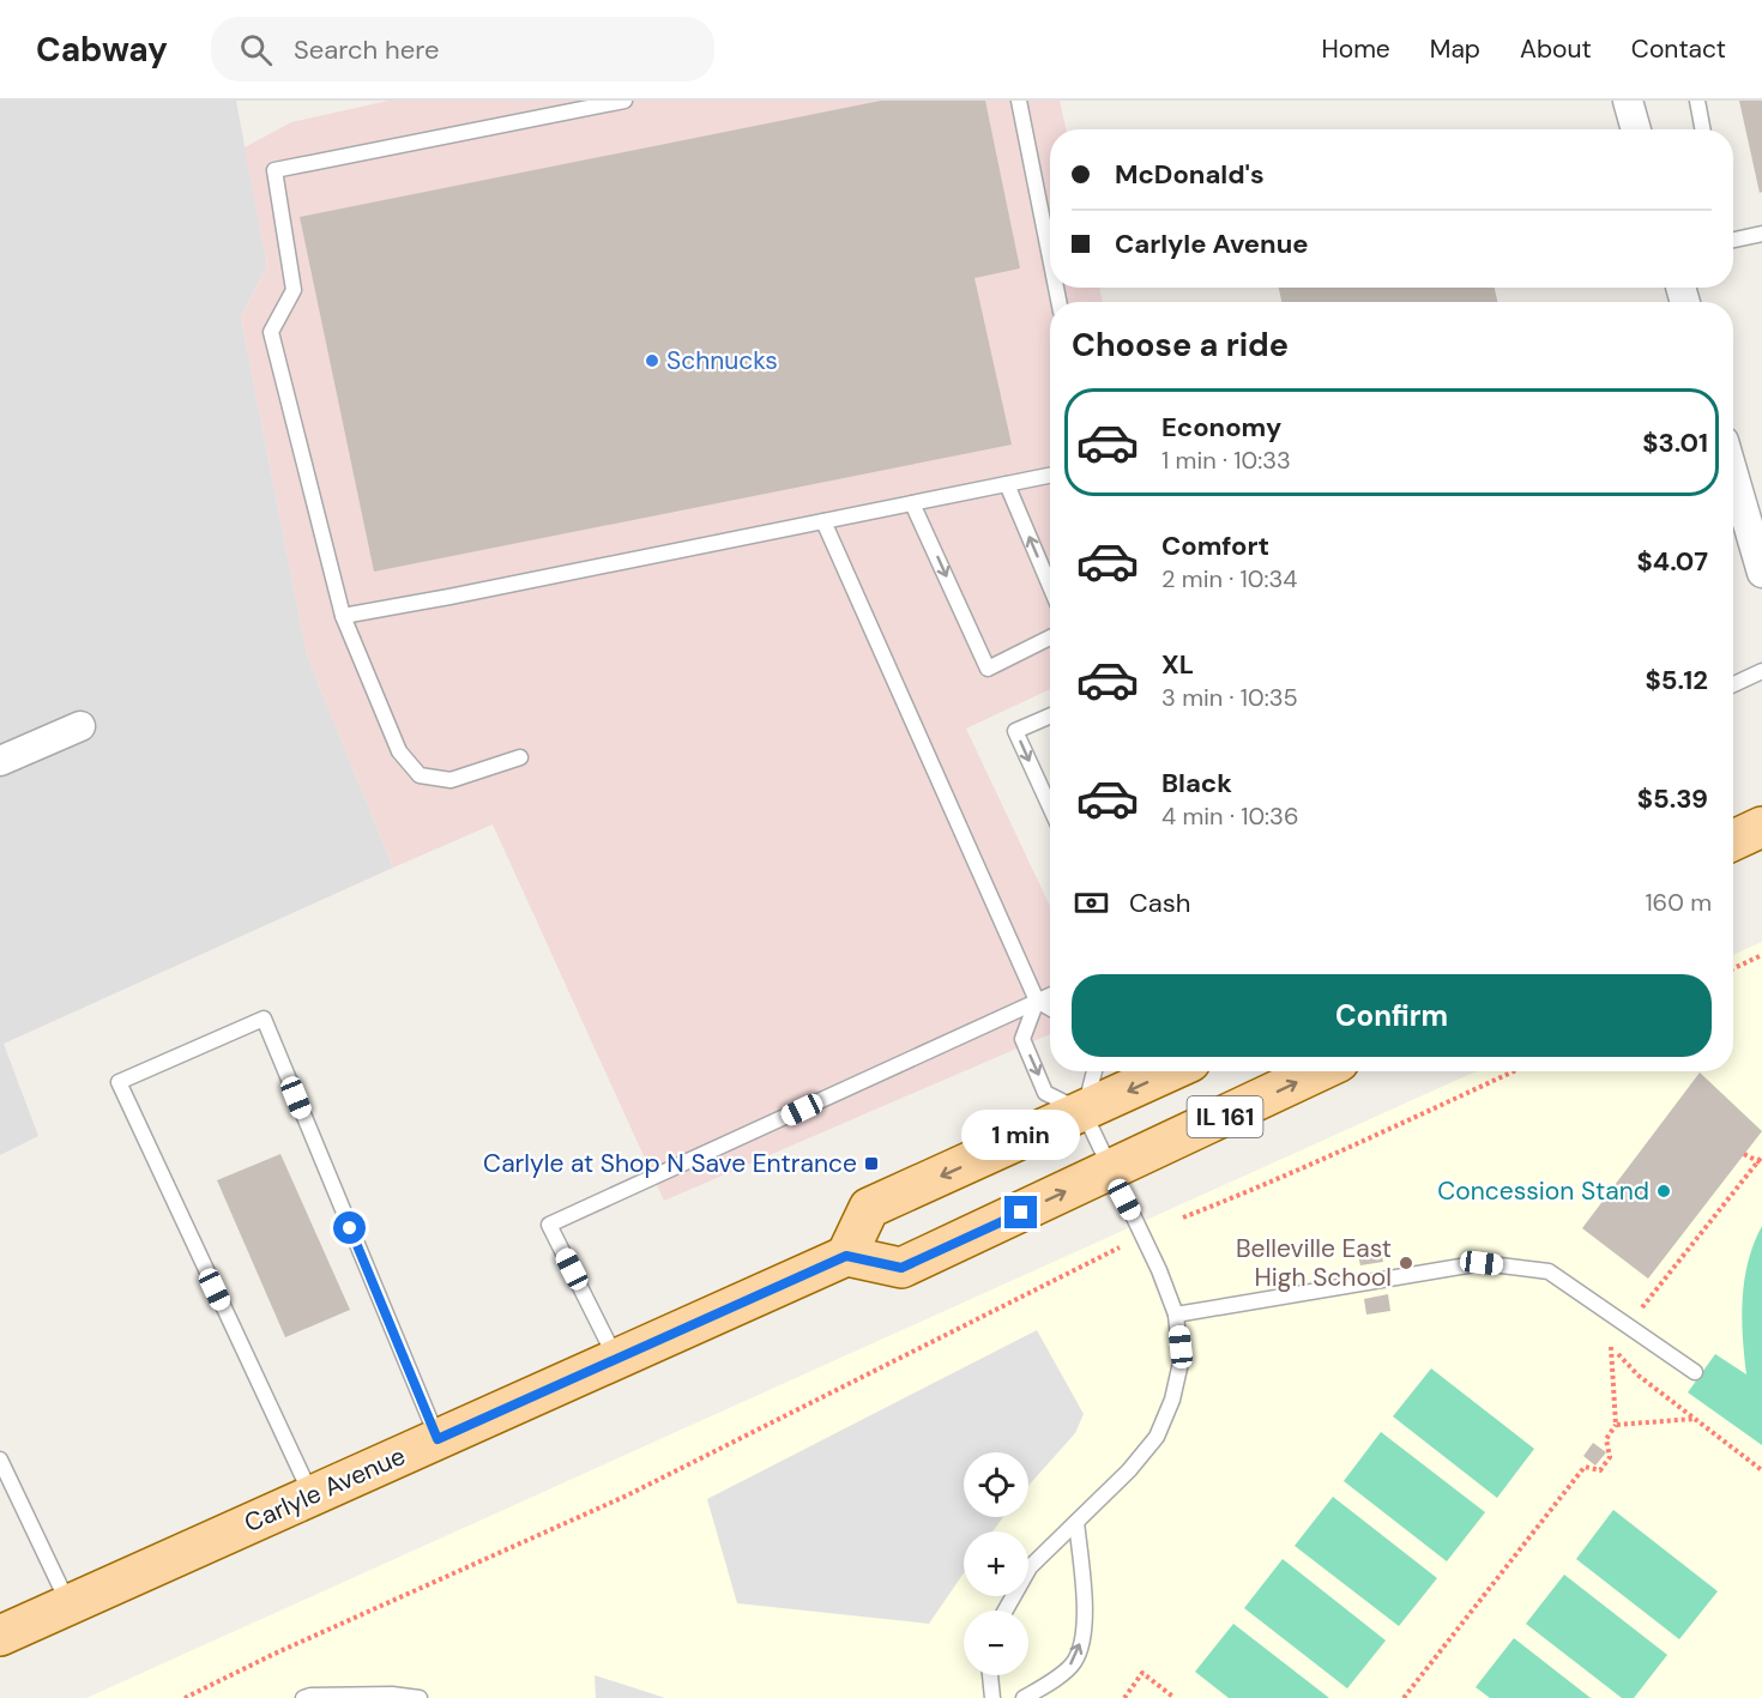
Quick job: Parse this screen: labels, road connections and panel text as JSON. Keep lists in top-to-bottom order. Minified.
{"streets":{"main road":["IL 161","Carlyle Avenue"]},"crossings":[["IL 161","Carlyle Avenue"]],"places":{"other":["Schnucks","Concession Stand","Belleville East High School"],"transit":["Carlyle at Shop N Save Entrance"]},"page":{"header":"Cabway","search":"Search here","nav":["Home","Map","About","Contact"],"banner":["McDonald's","Carlyle Avenue"],"heading":"Choose a ride","list":[{"name":"Economy","note":"1 min · 10:33","value":"$3.01"},{"name":"Comfort","note":"2 min · 10:34","value":"$4.07"},{"name":"XL","note":"3 min · 10:35","value":"$5.12"},{"name":"Black","note":"4 min · 10:36","value":"$5.39"}],"pay":["Cash","160 m"],"buttons":"Confirm","bubble":"1 min","map_buttons":["+","−"]}}
